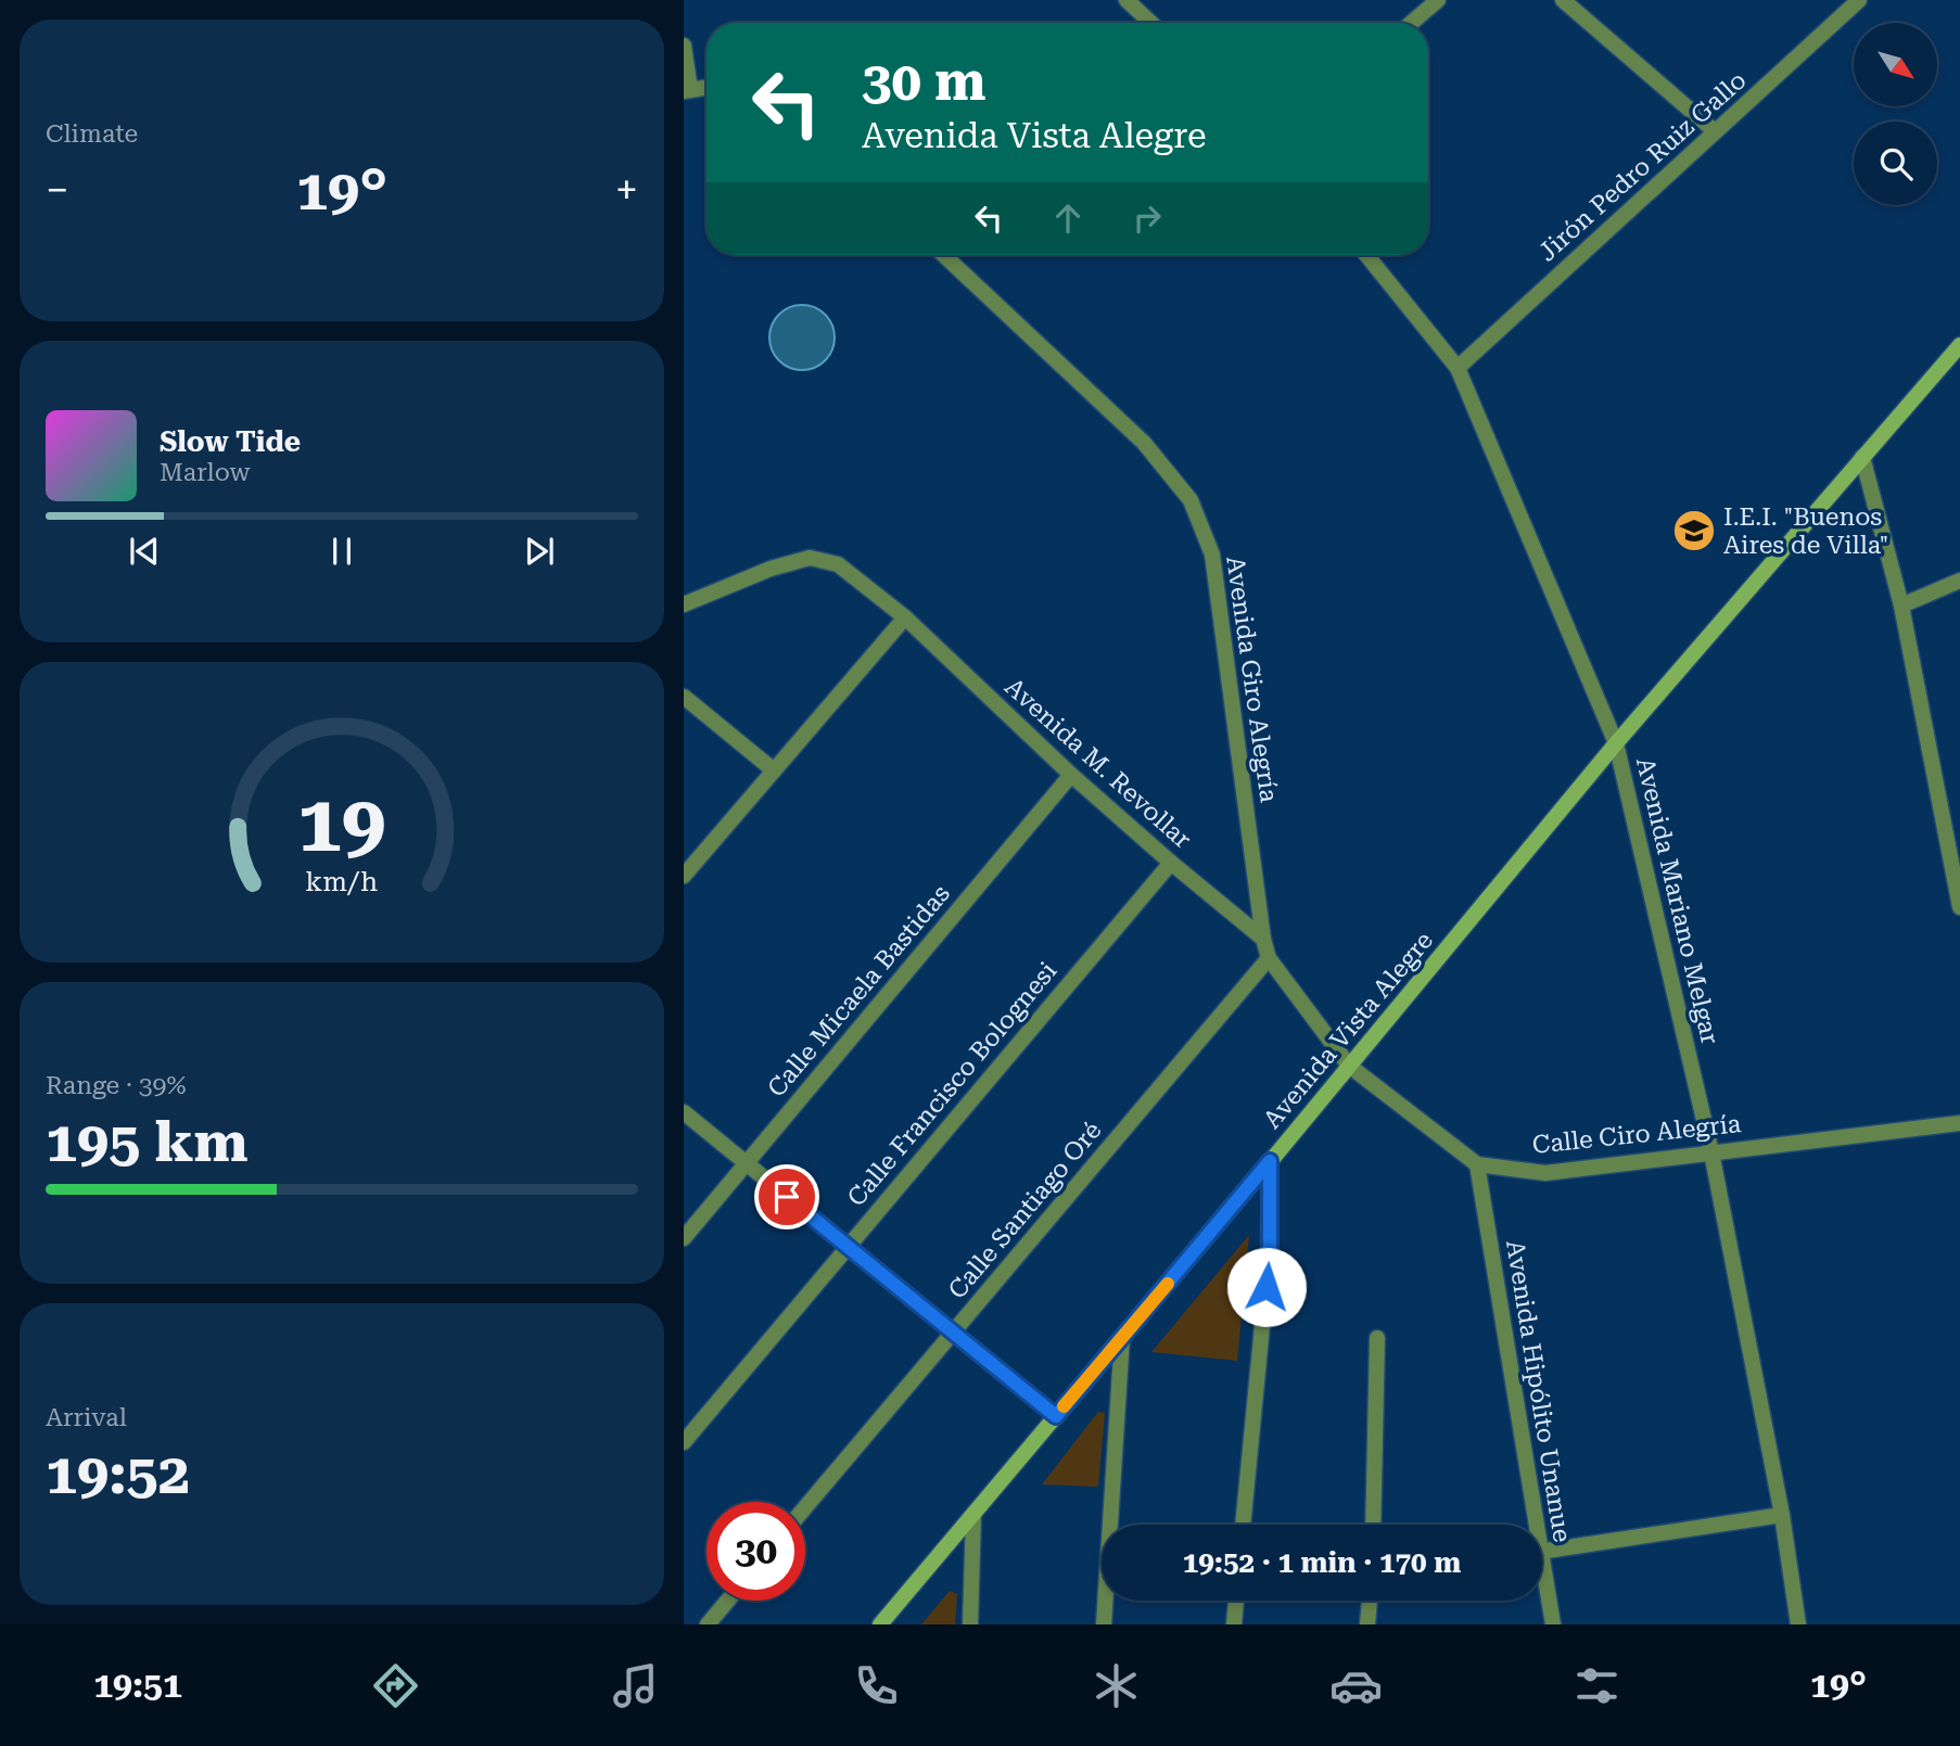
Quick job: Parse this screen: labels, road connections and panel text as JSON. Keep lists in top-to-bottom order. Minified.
{"streets":{"street":["Jirón Pedro Ruiz Gallo","Avenida Giro Alegría","Avenida M. Revollar","Avenida Mariano Melgar","Calle Micaela Bastidas","Avenida Vista Alegre","Calle Francisco Bolognesi","Calle Ciro Alegría","Calle Santiago Oré","Avenida Hipólito Unanue"]},"crossings":[["Jirón Pedro Ruiz Gallo","Avenida Mariano Melgar"],["Avenida Giro Alegría","Avenida M. Revollar"],["Avenida Giro Alegría","Avenida Vista Alegre"],["Avenida Giro Alegría","Calle Santiago Oré"],["Avenida M. Revollar","Calle Micaela Bastidas"],["Avenida M. Revollar","Calle Francisco Bolognesi"],["Avenida Mariano Melgar","Avenida Vista Alegre"],["Avenida Mariano Melgar","Calle Ciro Alegría"],["Calle Ciro Alegría","Avenida Hipólito Unanue"]],"places":{"school or university":["I.E.I. \"Buenos Aires de Villa\""]},"north":"bottom right","page":{"tile":["Climate",["Range · 39%","195 km"],["Arrival","19:52"]],"turn":["30 m","Avenida Vista Alegre"],"heat":["−","19°","+"],"song":["Slow Tide","Marlow"],"limit":"30","trip":"19:52 · 1 min · 170 m","tabs":["19:51","19°"],"gauge":["19","km/h"]}}
